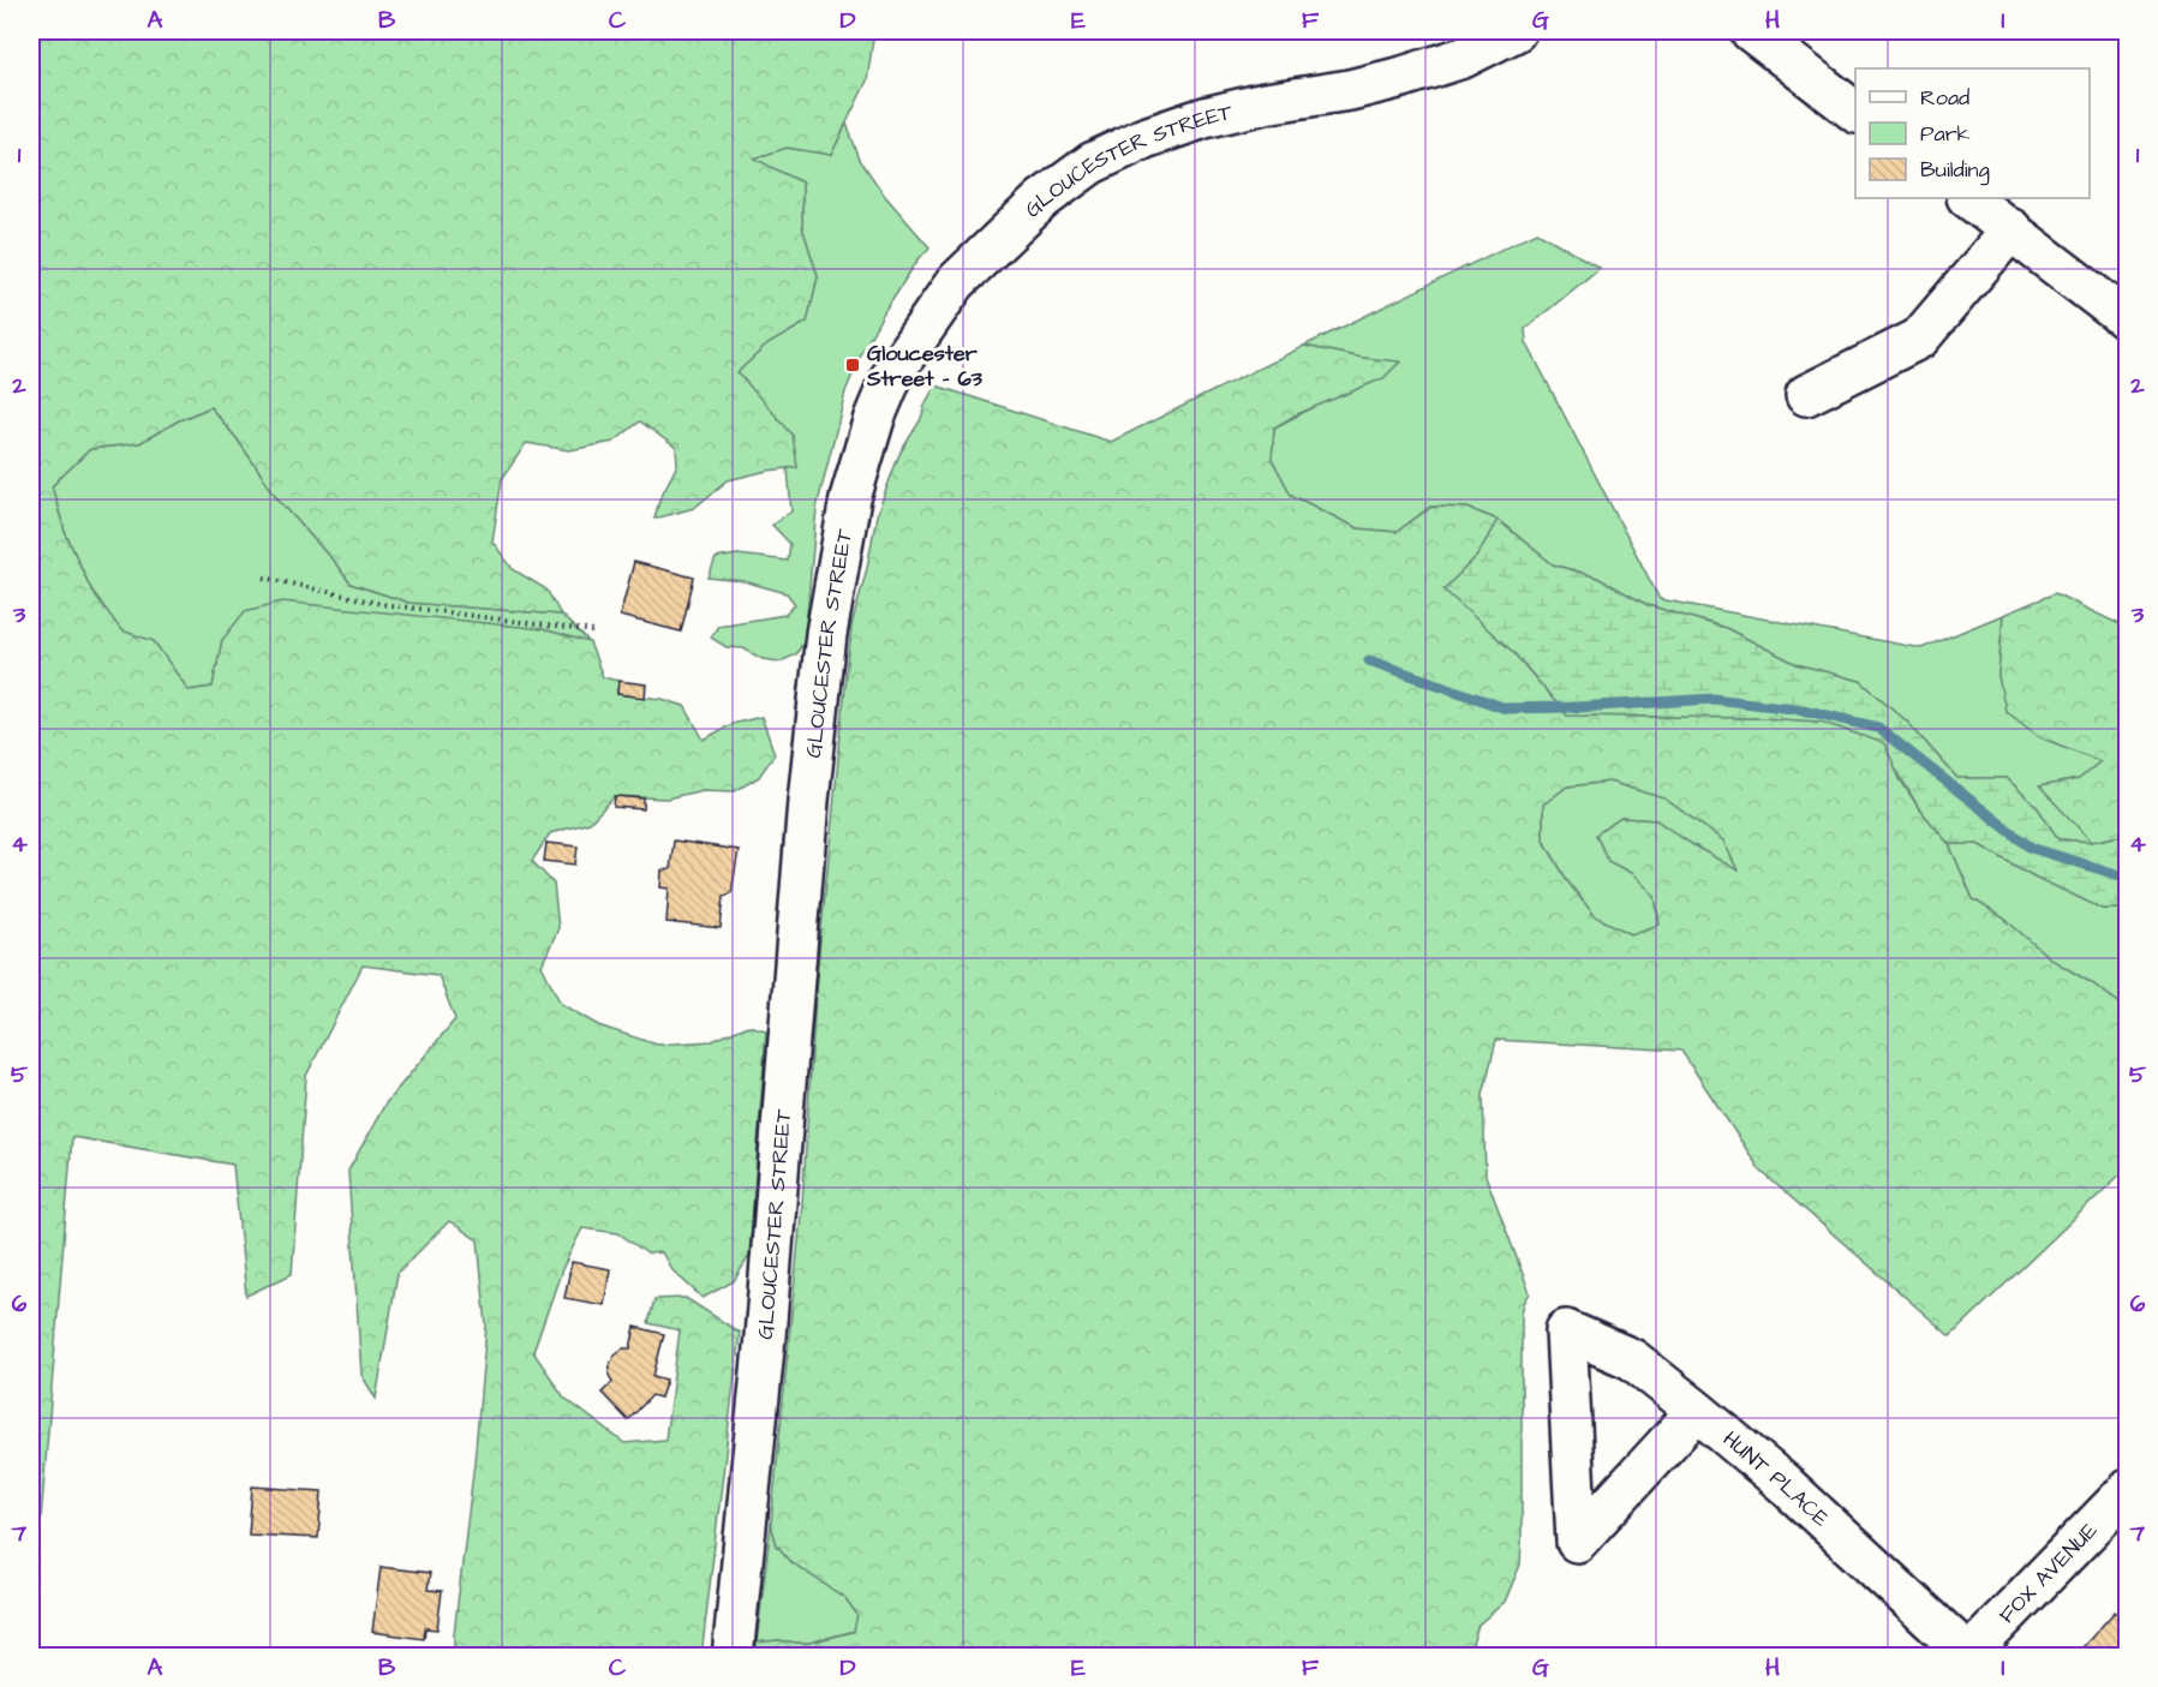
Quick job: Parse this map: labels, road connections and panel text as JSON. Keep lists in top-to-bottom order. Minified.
{"streets":{"street":["GLOUCESTER STREET","HUNT PLACE","FOX AVENUE"]},"crossings":[["HUNT PLACE","FOX AVENUE"]],"places":{"transit":["Gloucester Street - 63"]},"legend":["Road","Park","Building"],"grid":{"columns":["A","B","C","D","E","F","G","H","I"],"rows":["1","2","3","4","5","6","7"]}}
